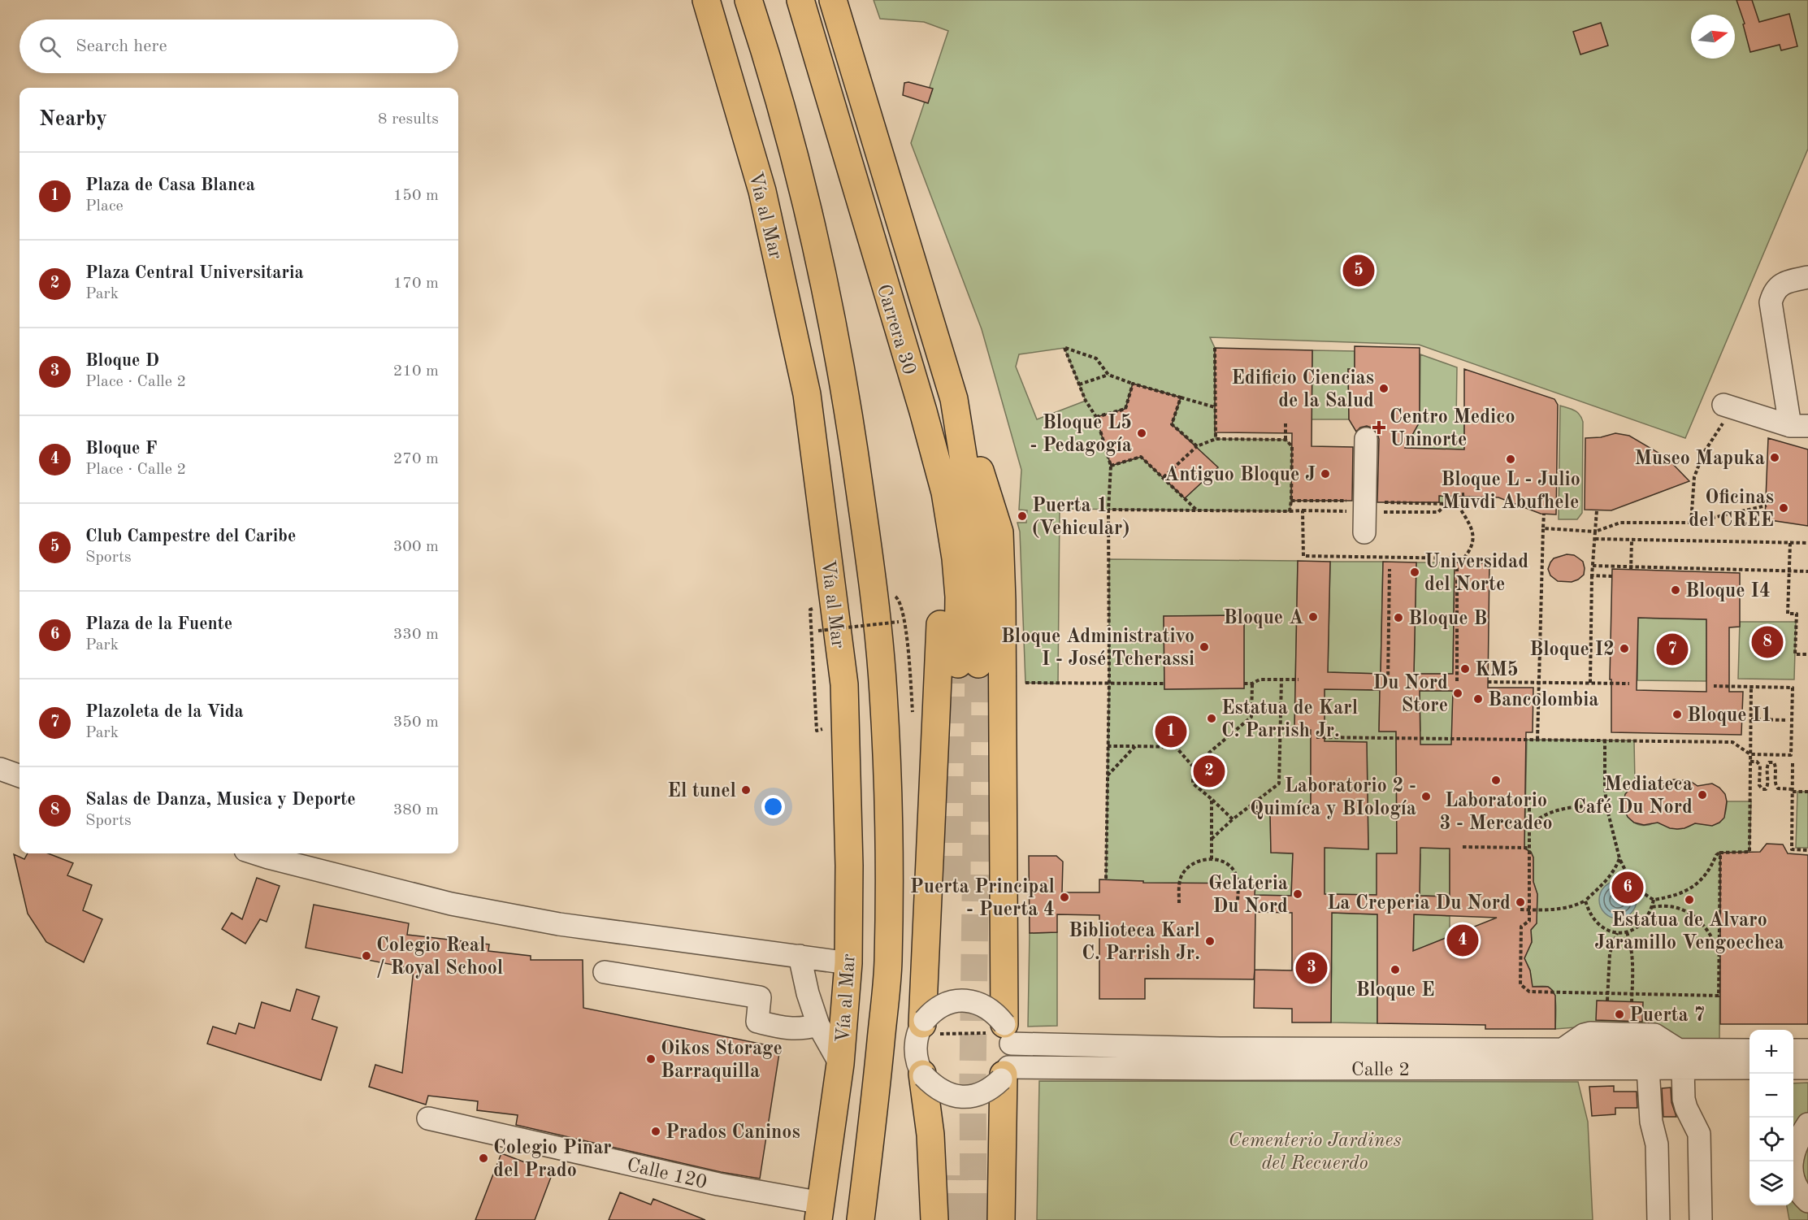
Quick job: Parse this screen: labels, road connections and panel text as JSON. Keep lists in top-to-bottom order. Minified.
{"streets":{"main road":["Vía al Mar","Carrera 30"],"street":["Calle 2","Calle 120"]},"crossings":[["Vía al Mar","Calle 120"]],"parks":["Cementerio Jardines del Recuerdo"],"places":{"other":["Edificio Ciencias de la Salud","Bloque L5 - Pedagogía","Museo Mapuka","Bloque L - Julio Muvdi Abufhele","Antiguo Bloque J","Oficinas del CREE","Puerta 1 (Vehicular)","Universidad del Norte","Bloque I4","Bloque A","Bloque B","Bloque Administrativo I - José Tcherassi","Bloque I2","KM5","Du Nord Store","Bancolombia","Bloque I1","Estatua de Karl C. Parrish Jr.","Laboratorio 3 - Mercadeo","El tunel","Mediateca Café Du Nord","Laboratorio 2 - Quimíca y BIología","Gelateria Du Nord","Puerta Principal - Puerta 4","Estatua de Alvaro Jaramillo Vengoechea","La Creperia Du Nord","Biblioteca Karl C. Parrish Jr.","Colegio Real / Royal School","Bloque E","Puerta 7","Oikos Storage Barraquilla","Prados Caninos","Colegio Pinar del Prado"],"health":["Centro Medico Uninorte"]},"north":"right","page":{"search":"Search here","heading":["Nearby","8 results"],"list":[{"mark":"1","name":"Plaza de Casa Blanca","note":"Place","value":"150 m"},{"mark":"2","name":"Plaza Central Universitaria","note":"Park","value":"170 m"},{"mark":"3","name":"Bloque D","note":"Place · Calle 2","value":"210 m"},{"mark":"4","name":"Bloque F","note":"Place · Calle 2","value":"270 m"},{"mark":"5","name":"Club Campestre del Caribe","note":"Sports","value":"300 m"},{"mark":"6","name":"Plaza de la Fuente","note":"Park","value":"330 m"},{"mark":"7","name":"Plazoleta de la Vida","note":"Park","value":"350 m"},{"mark":"8","name":"Salas de Danza, Musica y Deporte","note":"Sports","value":"380 m"}],"pins":["5","8","7","1","2","6","4","3"],"map_buttons":["+","−"]}}
